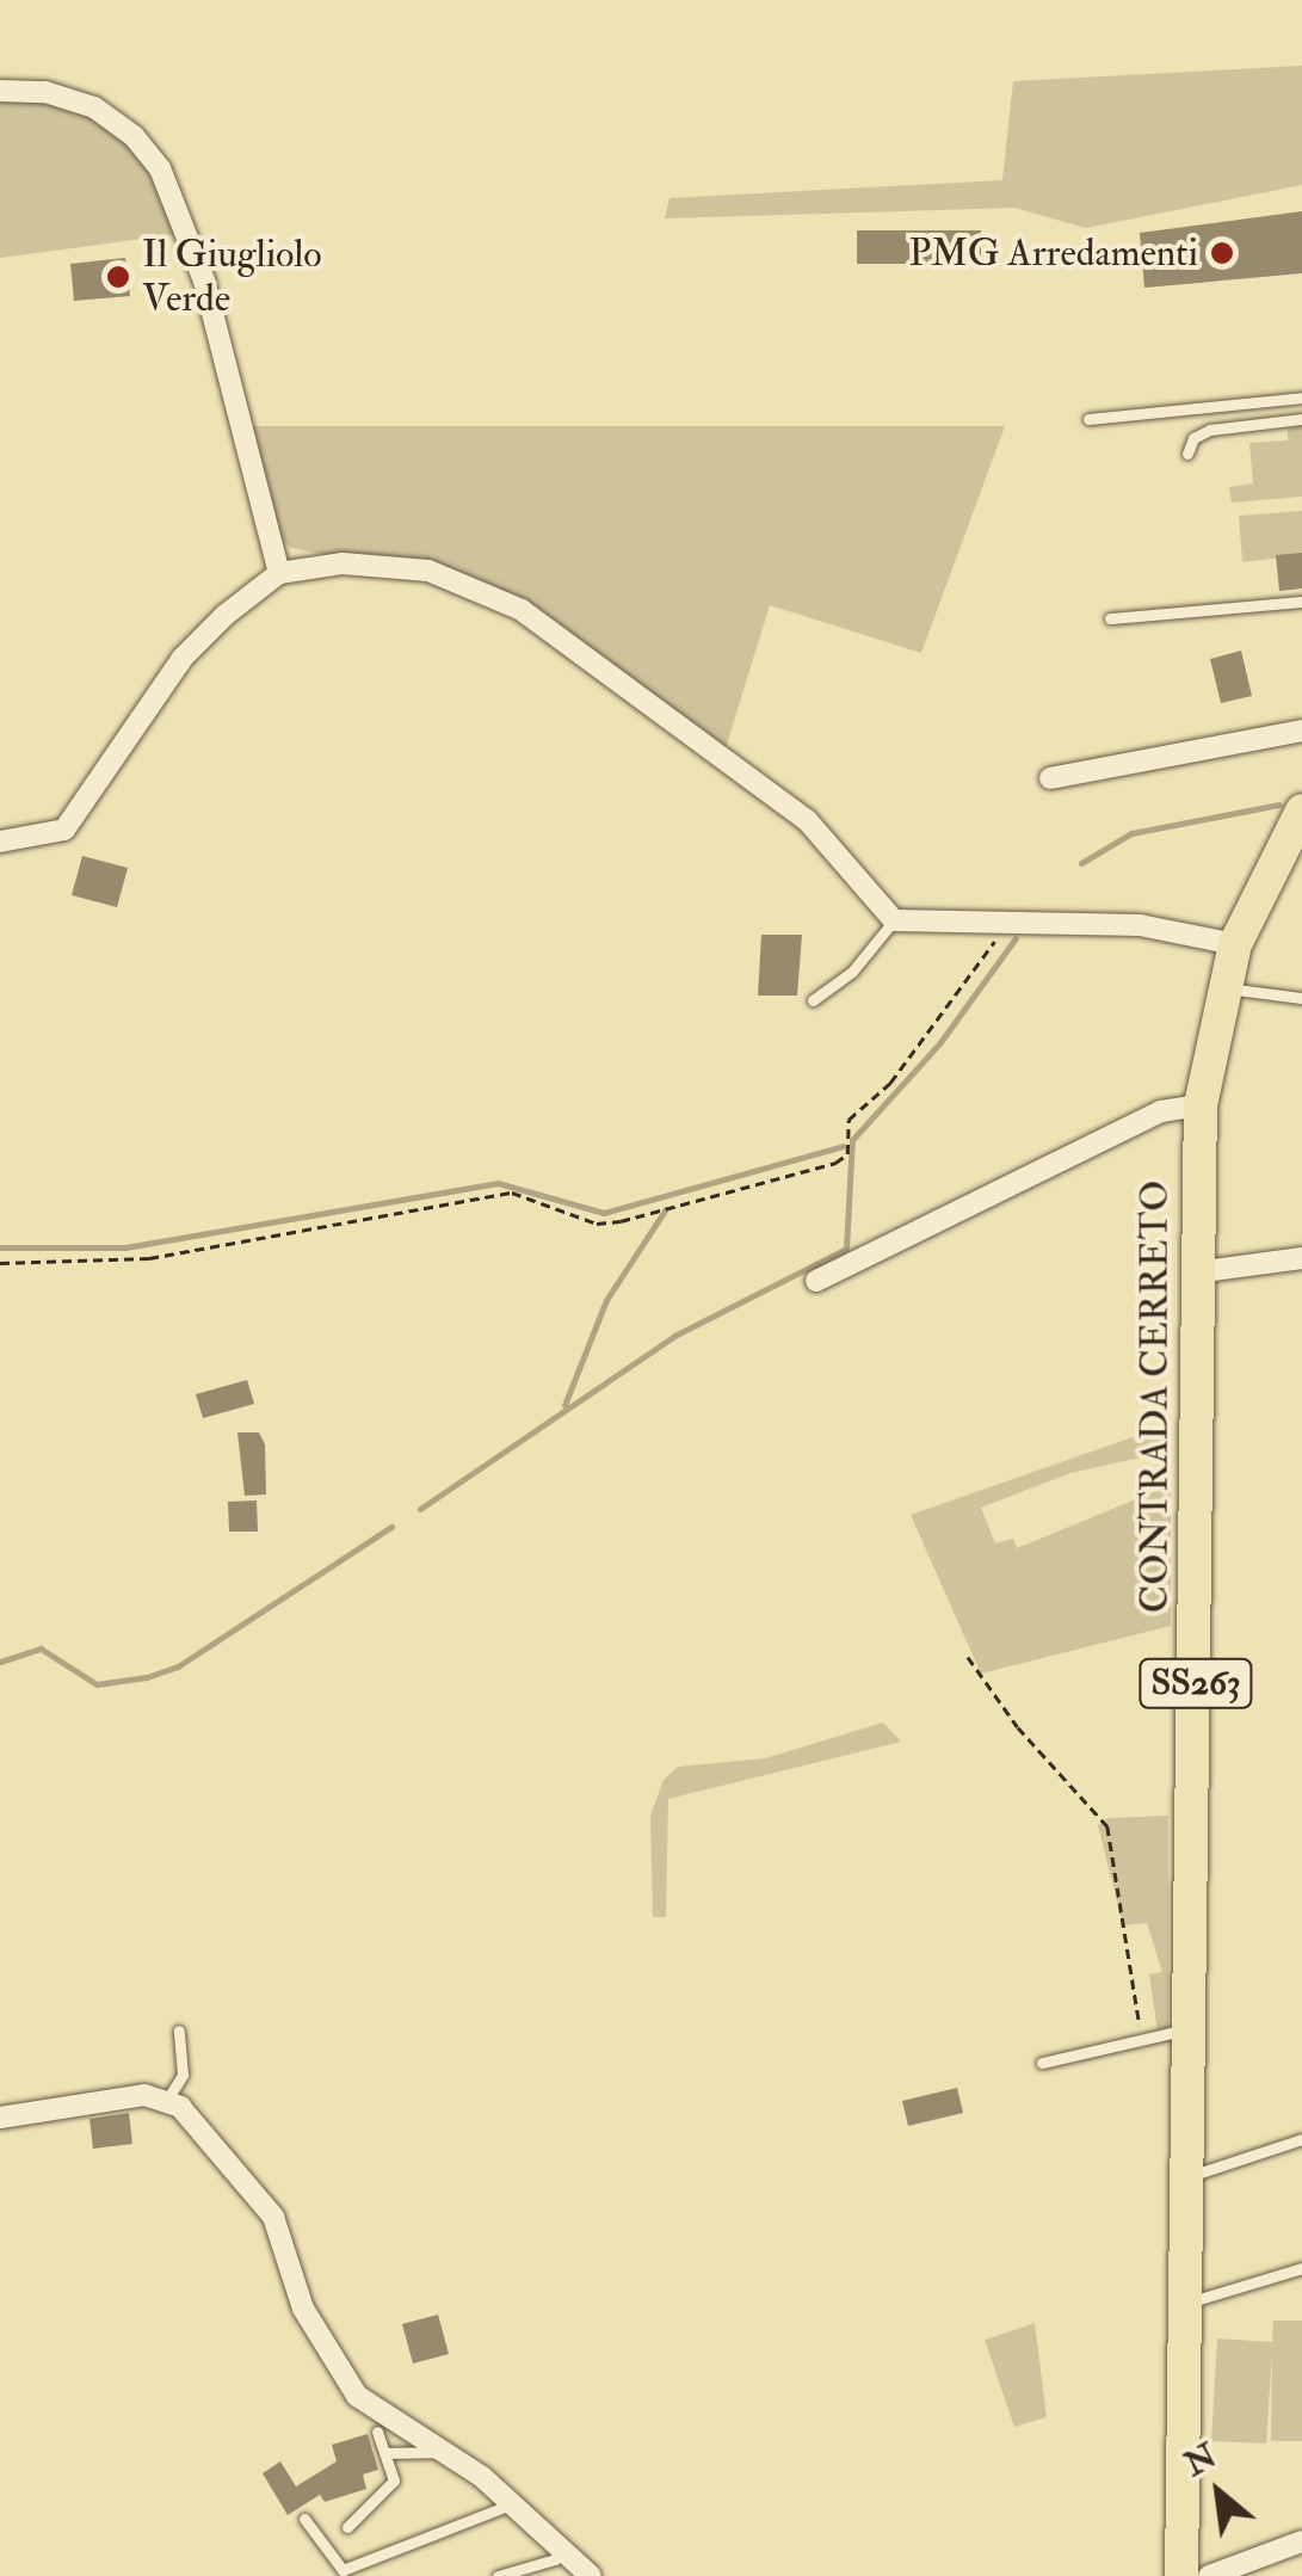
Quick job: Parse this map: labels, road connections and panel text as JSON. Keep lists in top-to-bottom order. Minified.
{"streets":{"main road":["CONTRADA CERRETO","SS263"]},"places":["PMG Arredamenti","Il Giugliolo Verde"],"north":"top left"}
